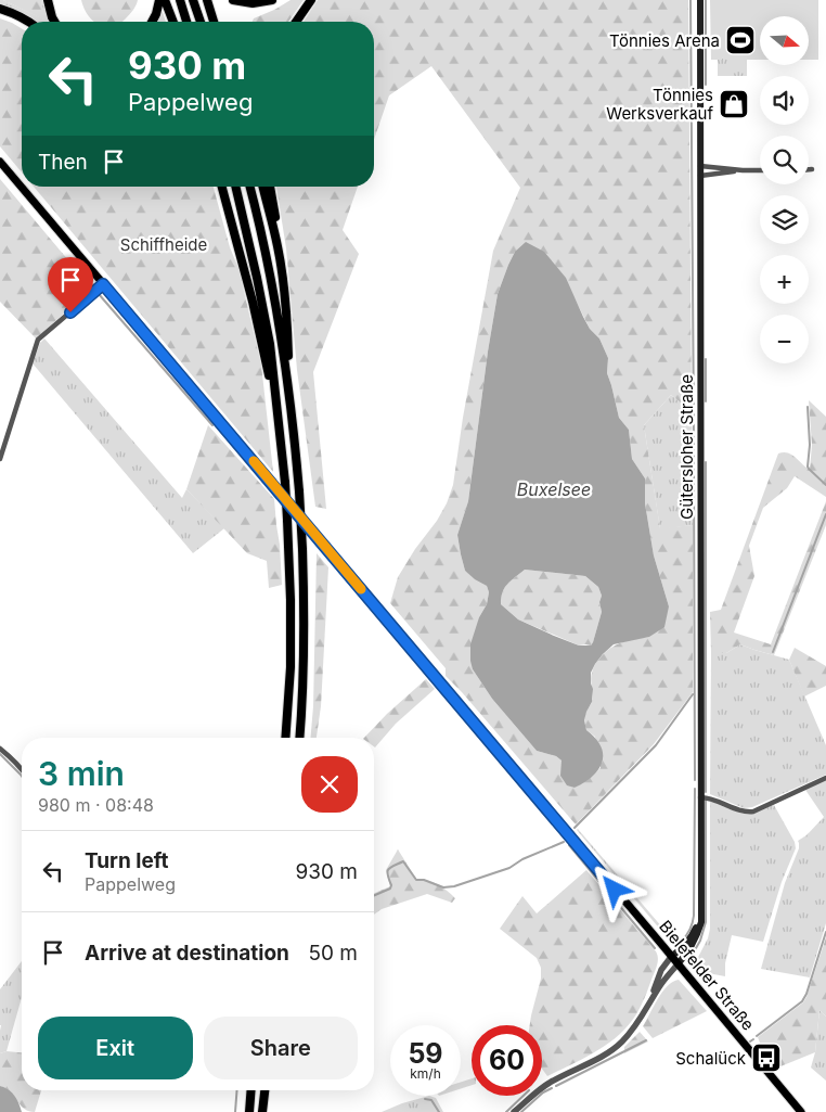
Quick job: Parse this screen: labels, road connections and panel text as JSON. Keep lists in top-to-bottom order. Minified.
{"streets":{"main road":["Gütersloher Straße","Bielefelder Straße"]},"crossings":[["Gütersloher Straße","Bielefelder Straße"]],"water":["Buxelsee"],"parks":["Schiffheide"],"places":{"sports":["Tönnies Arena"],"shop":["Tönnies Werksverkauf"],"bus stop":["Schalück"]},"north":"right","page":{"map_buttons":["+","−"],"turn":["930 m","Pappelweg"],"then":"Then","heading":["3 min","980 m · 08:48"],"list":[{"name":"Turn left","note":"Pappelweg","value":"930 m"},{"name":"Arrive at destination","value":"50 m"}],"buttons":["Exit","Share"],"speed":"59 km/h","limit":"60"}}
